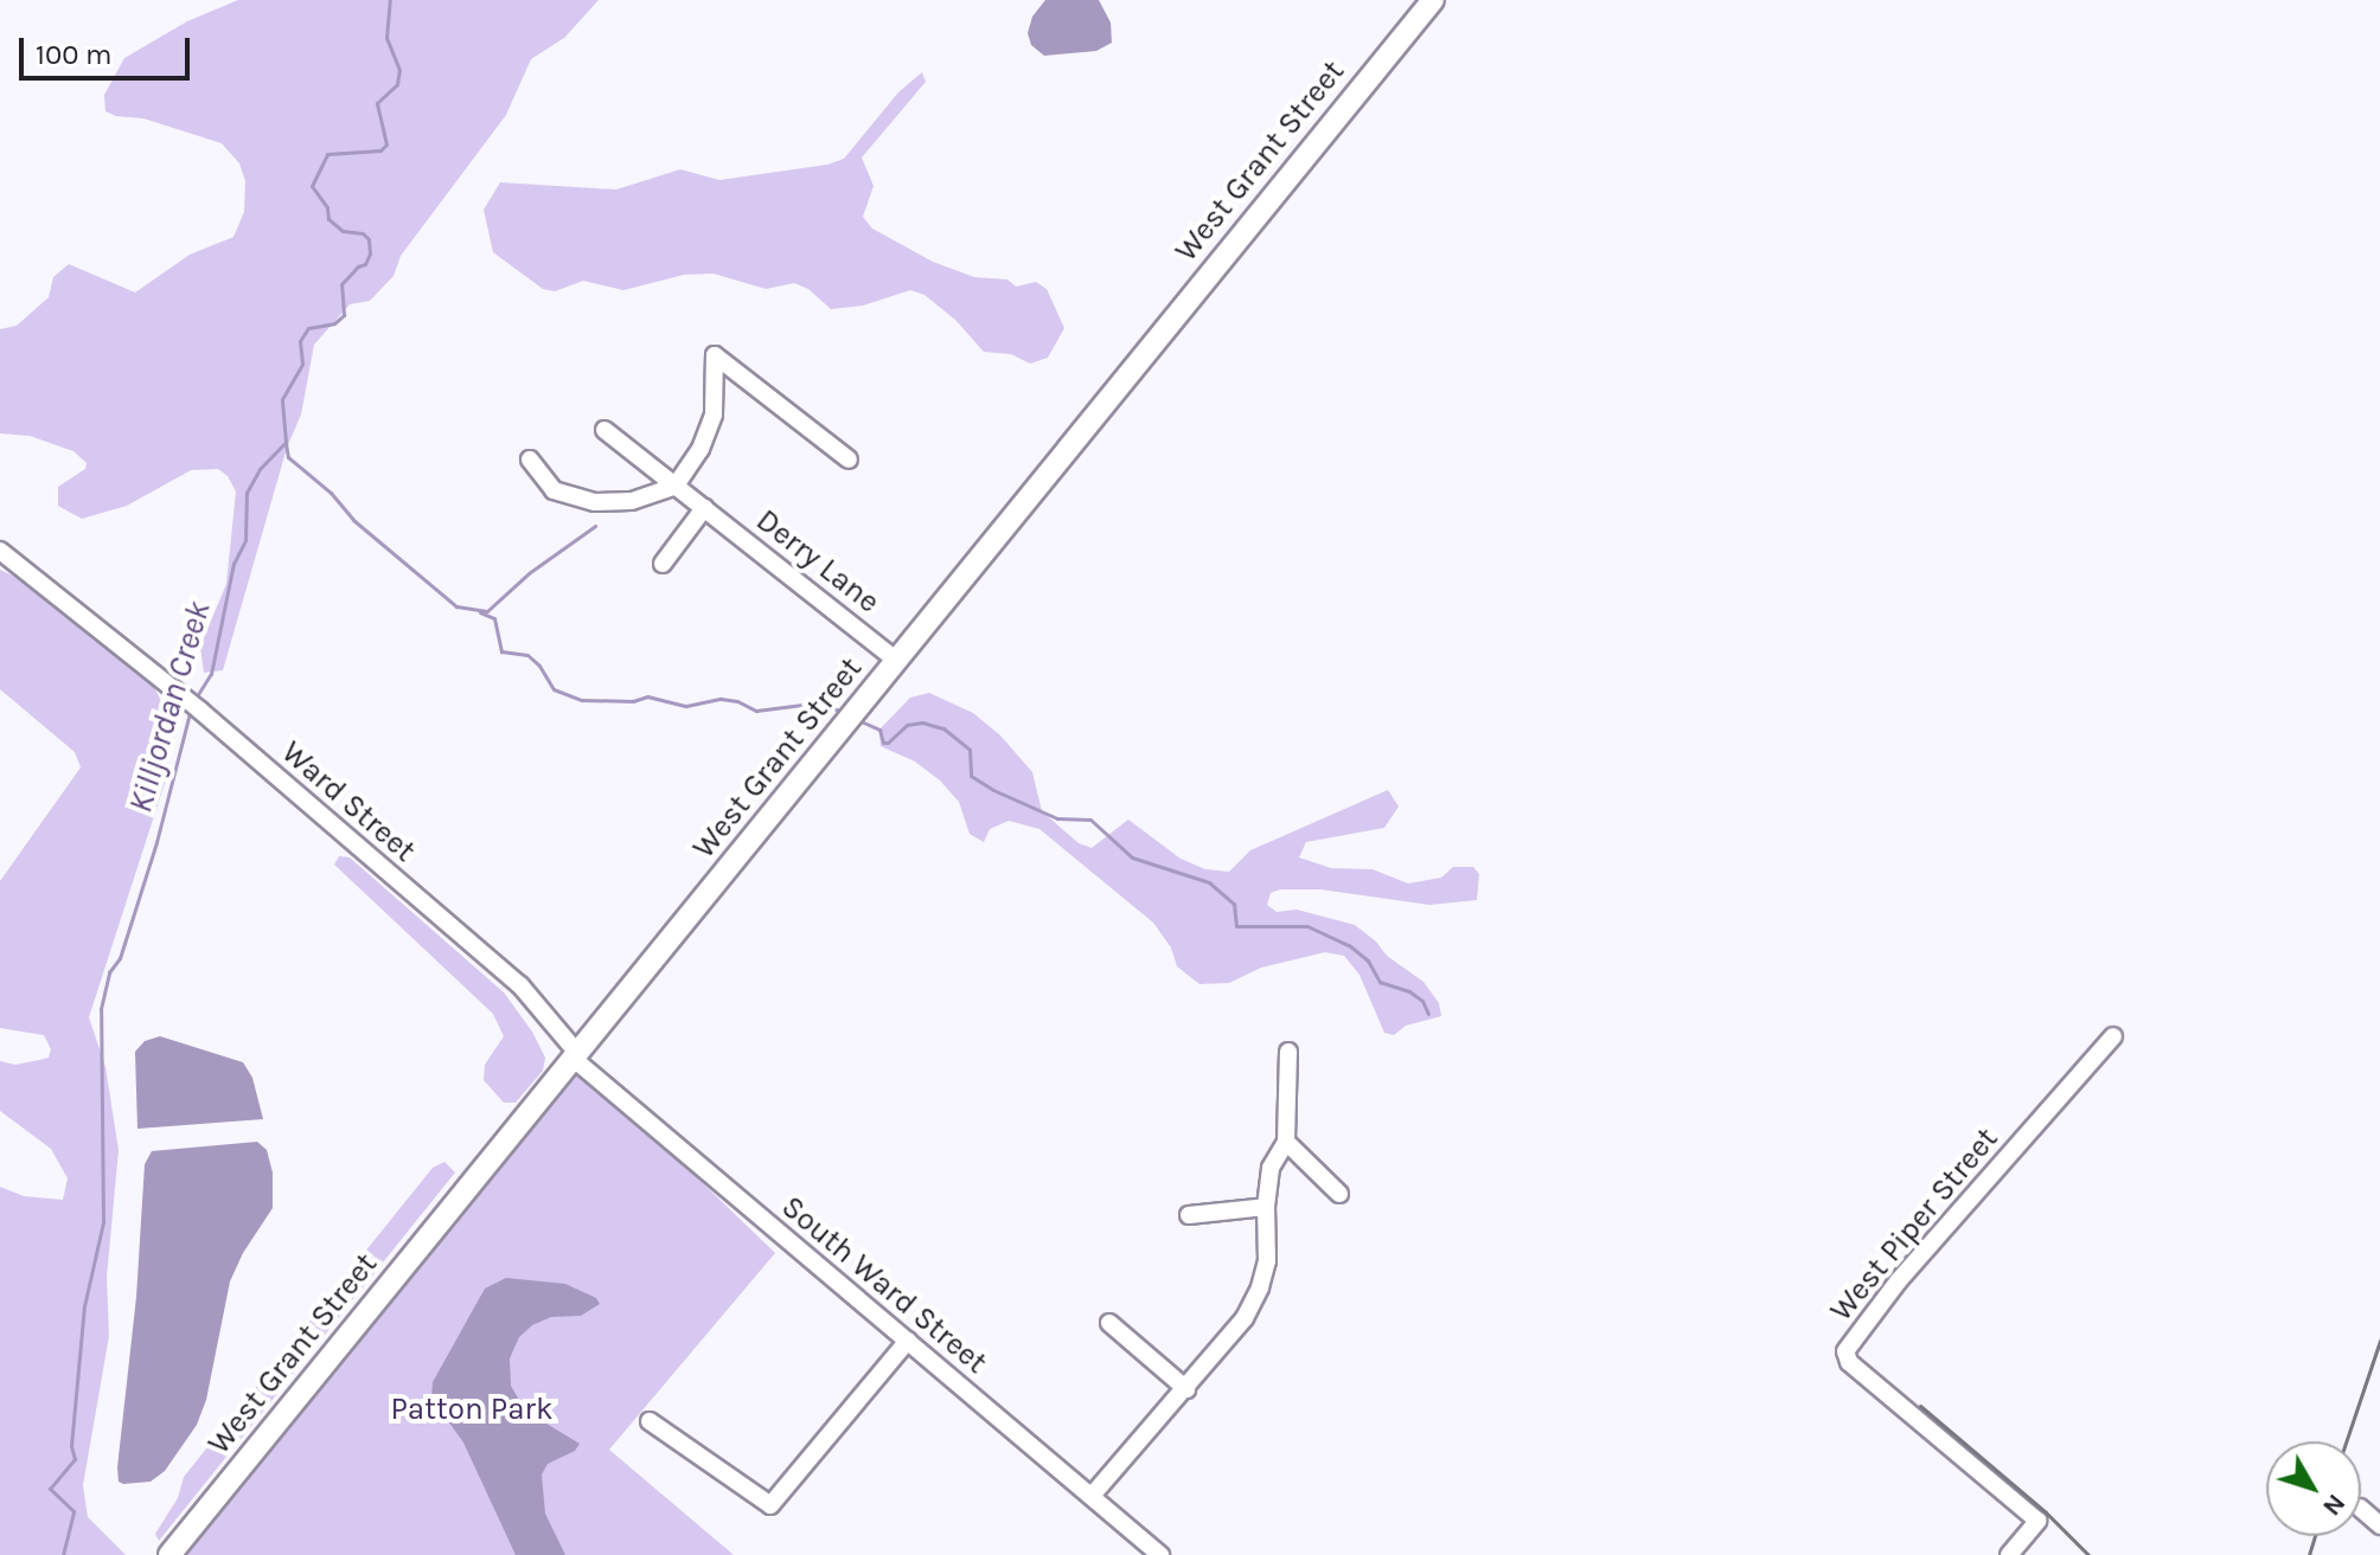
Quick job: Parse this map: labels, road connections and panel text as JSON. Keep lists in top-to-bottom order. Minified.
{"streets":{"main road":["West Grant Street"],"street":["Derry Lane","Ward Street","West Piper Street","South Ward Street"]},"crossings":[["West Grant Street","Derry Lane"],["West Grant Street","Ward Street"],["West Grant Street","South Ward Street"],["Ward Street","South Ward Street"]],"water":["Killjordan Creek"],"parks":["Patton Park"],"scale_bar":"100 m","north":"bottom right"}
